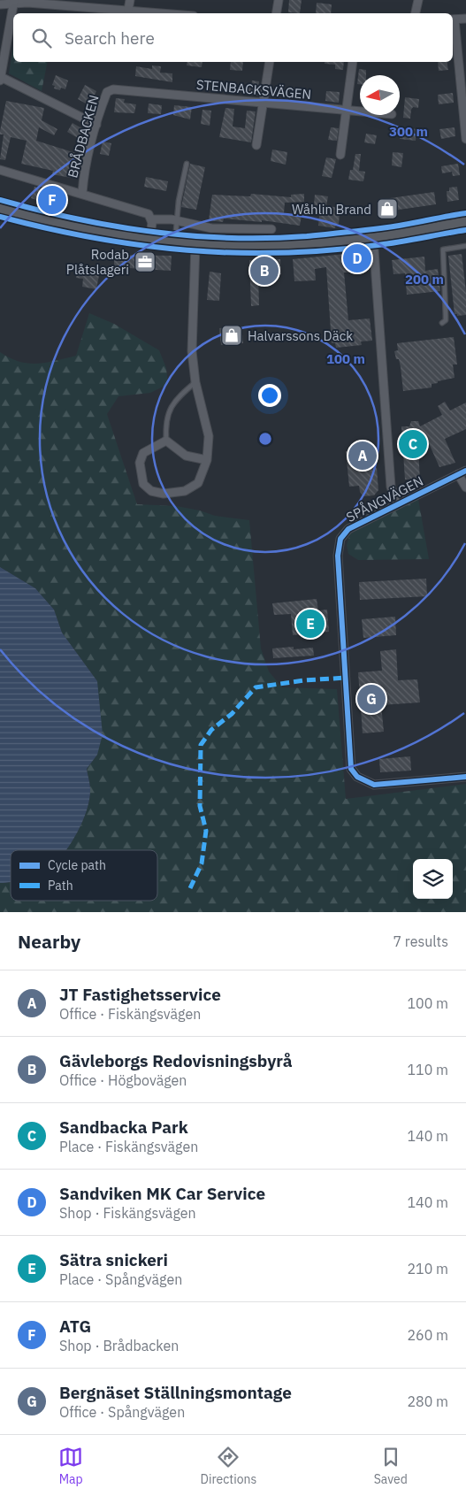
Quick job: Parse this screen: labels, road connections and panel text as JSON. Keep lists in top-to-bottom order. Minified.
{"streets":{"street":["STENBACKSVÄGEN","BRÅDBACKEN","SPÅNGVÄGEN"]},"crossings":[["STENBACKSVÄGEN","BRÅDBACKEN"]],"places":{"shop":["Wåhlin Brand","Halvarssons Däck"],"office":["Rodab Plåtslageri"]},"legend":["Cycle path","Path"],"north":"left","page":{"search":"Search here","pins":["F","D","B","C","A","E","G"],"heading":["Nearby","7 results"],"list":[{"mark":"A","name":"JT Fastighetsservice","note":"Office · Fiskängsvägen","value":"100 m"},{"mark":"B","name":"Gävleborgs Redovisningsbyrå","note":"Office · Högbovägen","value":"110 m"},{"mark":"C","name":"Sandbacka Park","note":"Place · Fiskängsvägen","value":"140 m"},{"mark":"D","name":"Sandviken MK Car Service","note":"Shop · Fiskängsvägen","value":"140 m"},{"mark":"E","name":"Sätra snickeri","note":"Place · Spångvägen","value":"210 m"},{"mark":"F","name":"ATG","note":"Shop · Brådbacken","value":"260 m"},{"mark":"G","name":"Bergnäset Ställningsmontage","note":"Office · Spångvägen","value":"280 m"}],"nav":["Map","Directions","Saved"]},"rings":["300 m","200 m","100 m"]}
